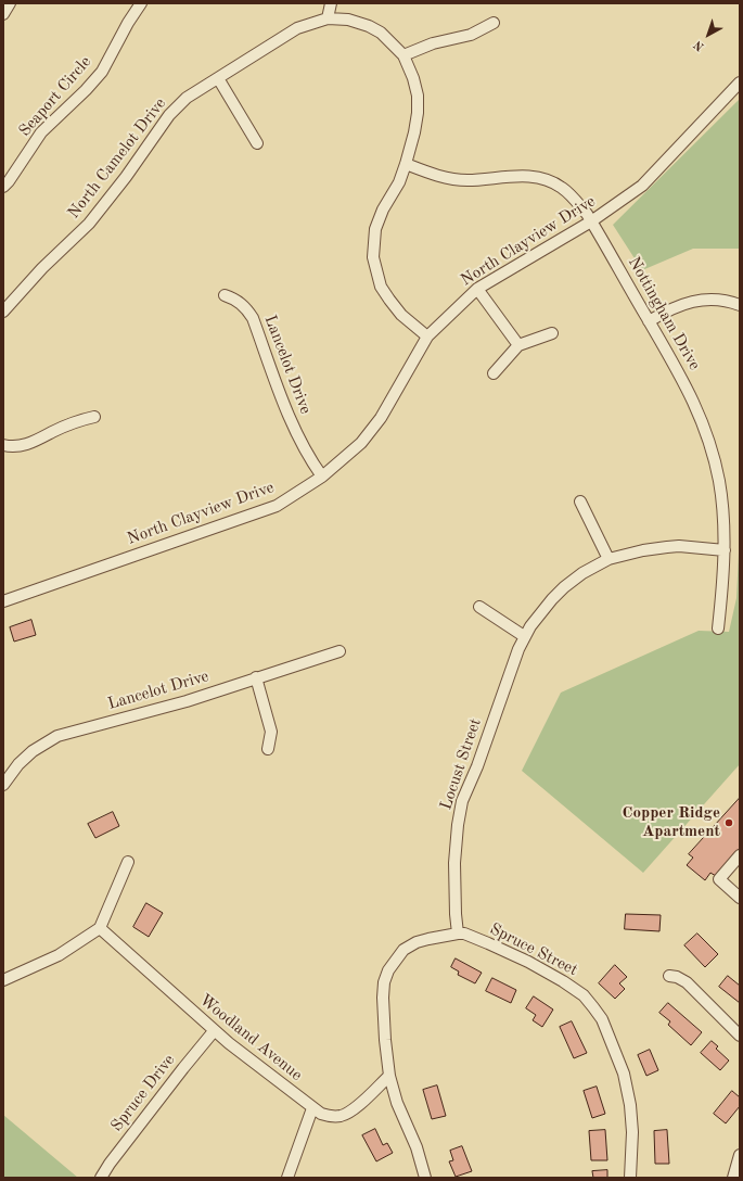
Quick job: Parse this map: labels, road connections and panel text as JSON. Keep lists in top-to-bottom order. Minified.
{"streets":{"street":["Seaport Circle","North Camelot Drive","North Clayview Drive","Nottingham Drive","Lancelot Drive","Locust Street","Spruce Street","Woodland Avenue","Spruce Drive"]},"crossings":[["North Clayview Drive","Nottingham Drive"],["North Clayview Drive","Lancelot Drive"],["Nottingham Drive","Locust Street"],["Locust Street","Spruce Street"],["Woodland Avenue","Spruce Drive"]],"places":["Copper Ridge Apartment"],"north":"bottom left"}
